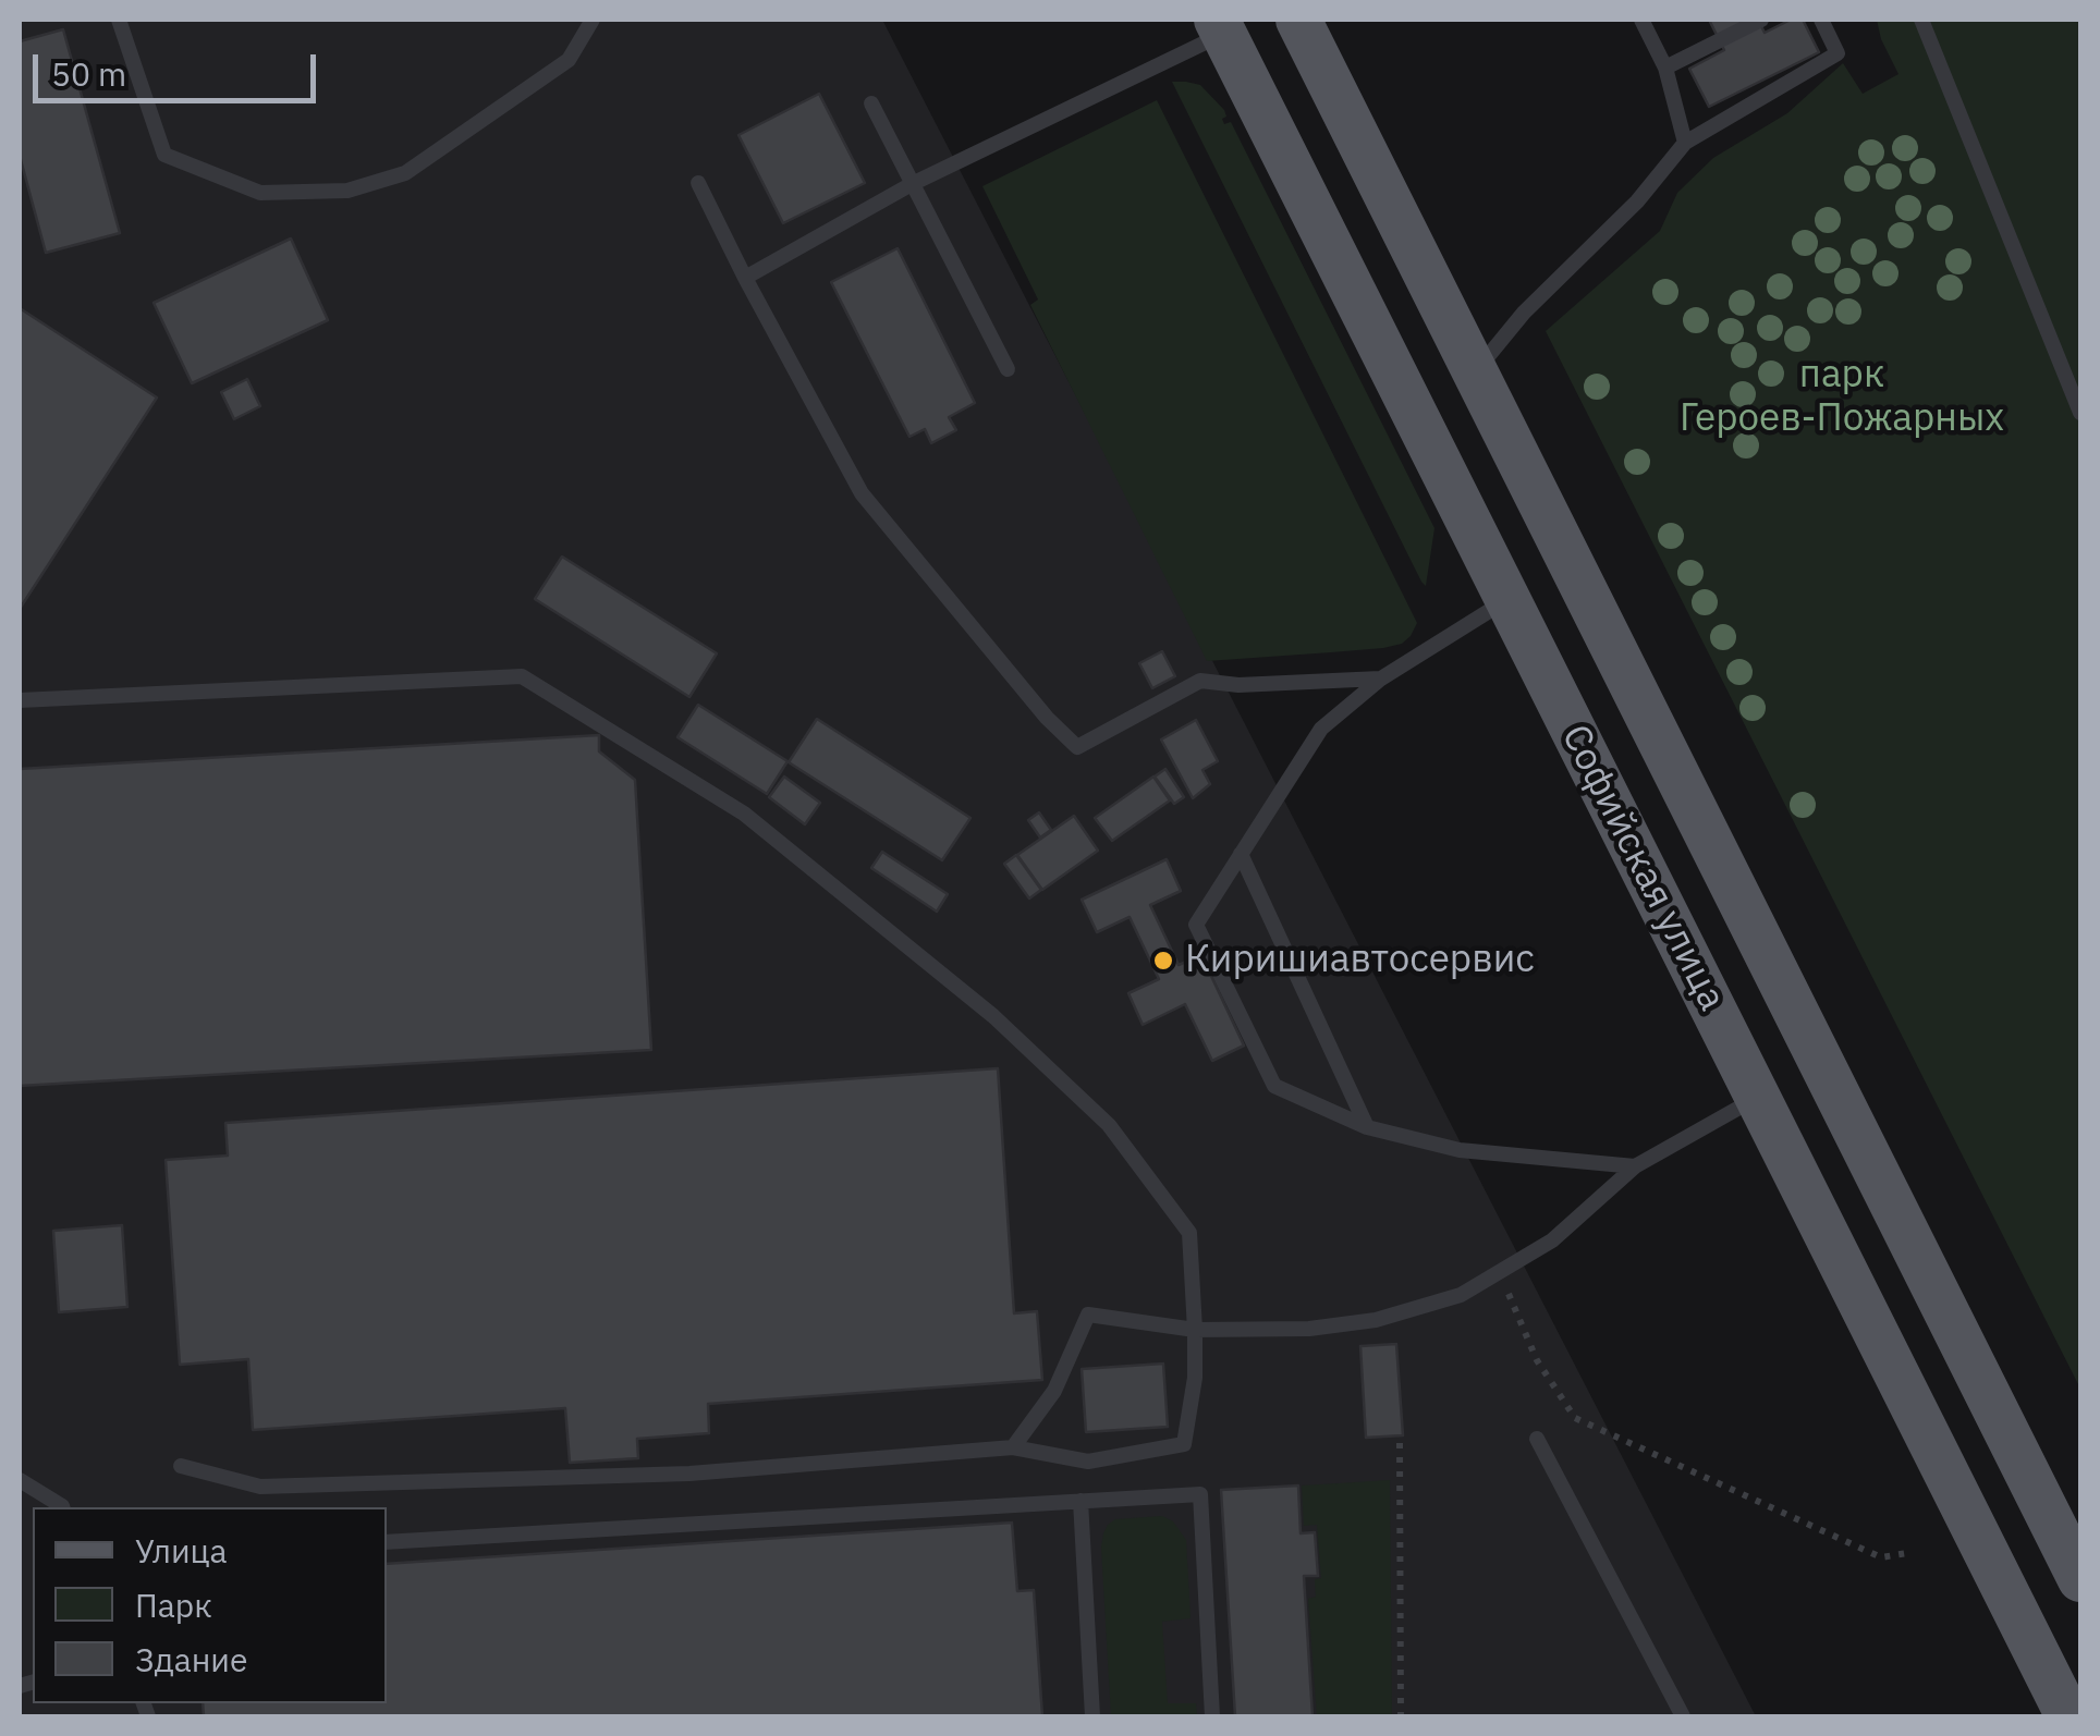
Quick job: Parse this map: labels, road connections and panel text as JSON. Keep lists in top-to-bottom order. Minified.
{"streets":{"main road":["Софийская улица"]},"parks":["парк Героев-Пожарных"],"places":["Киришиавтосервис"],"legend":["Улица","Парк","Здание"],"scale_bar":"50 m"}
